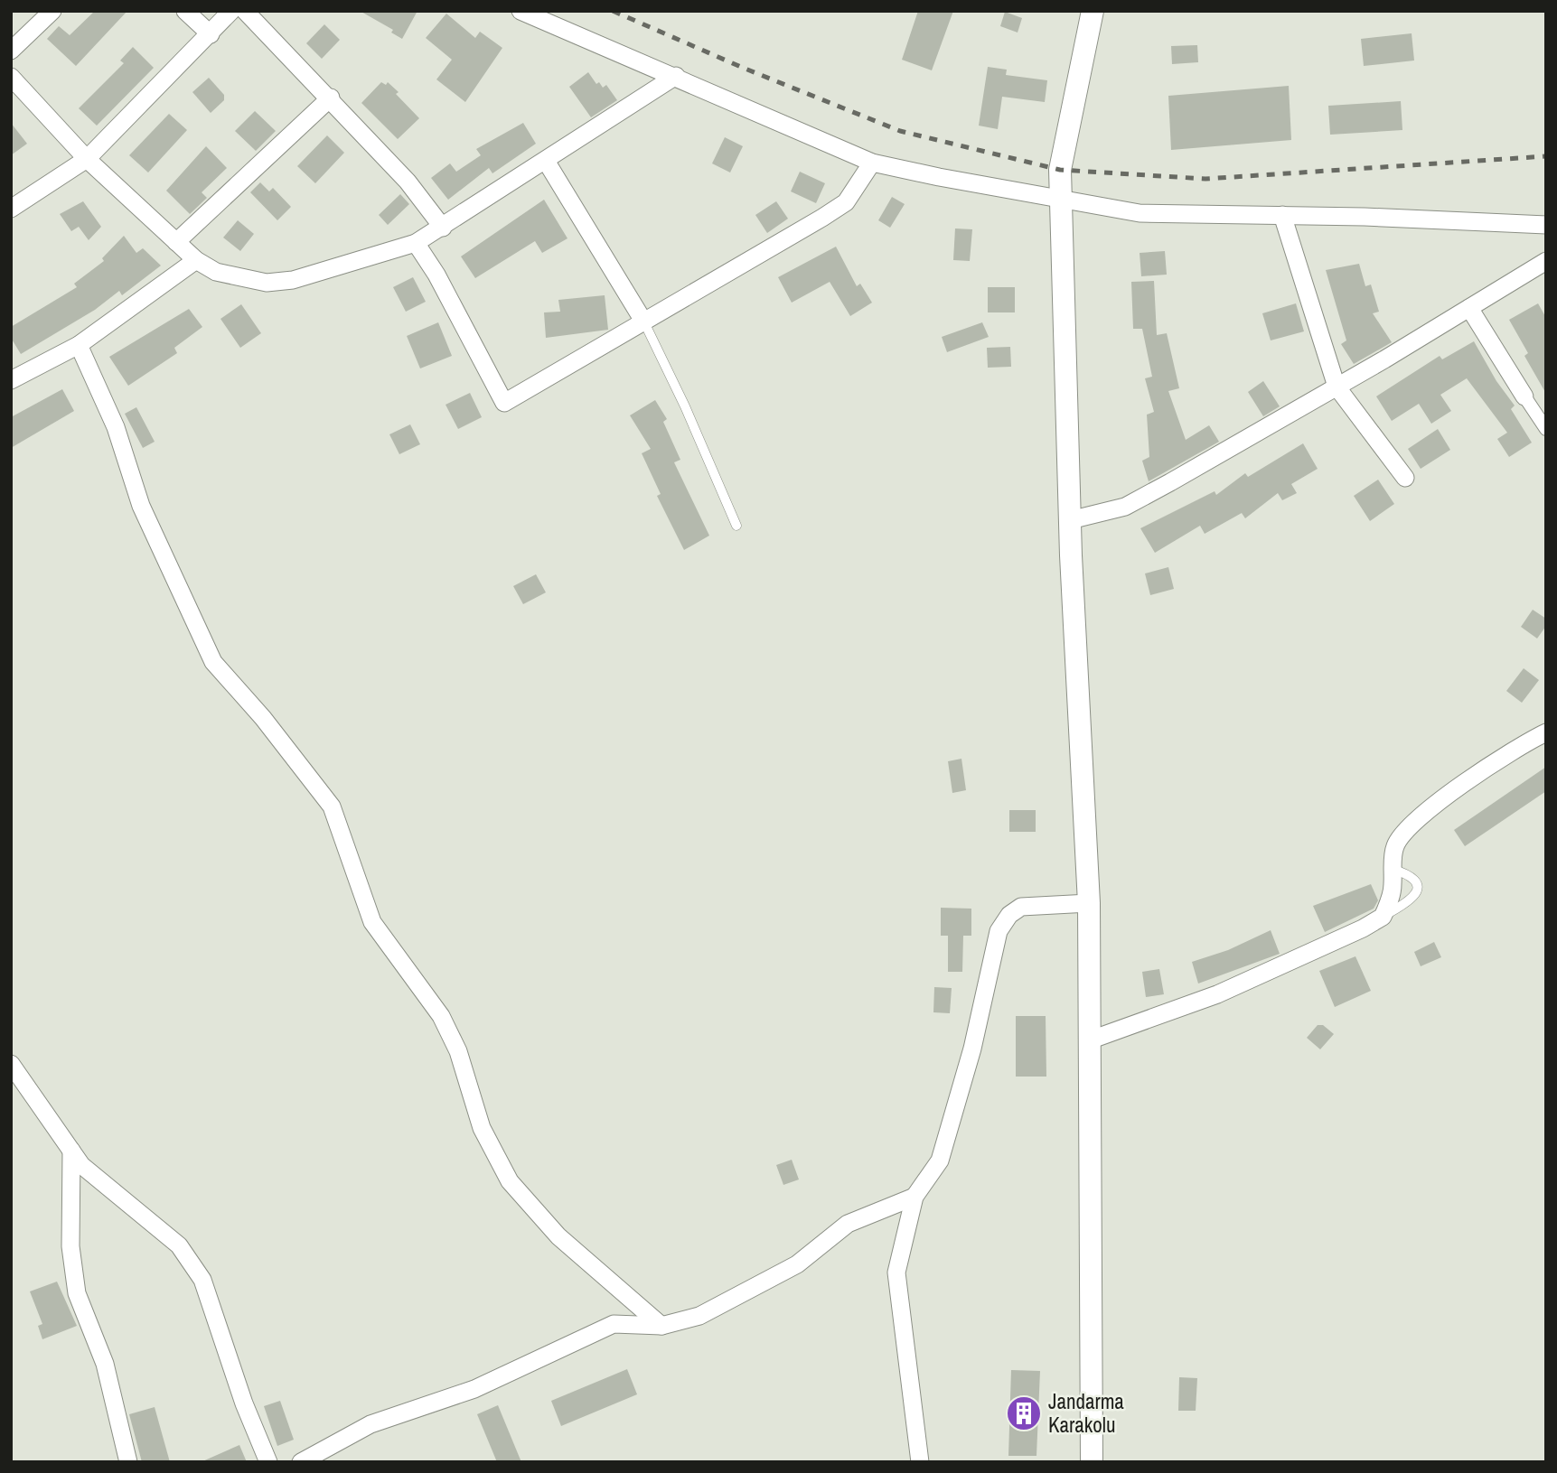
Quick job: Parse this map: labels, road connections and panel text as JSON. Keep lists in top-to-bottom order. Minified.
{"places":{"building":["Jandarma Karakolu"]}}
